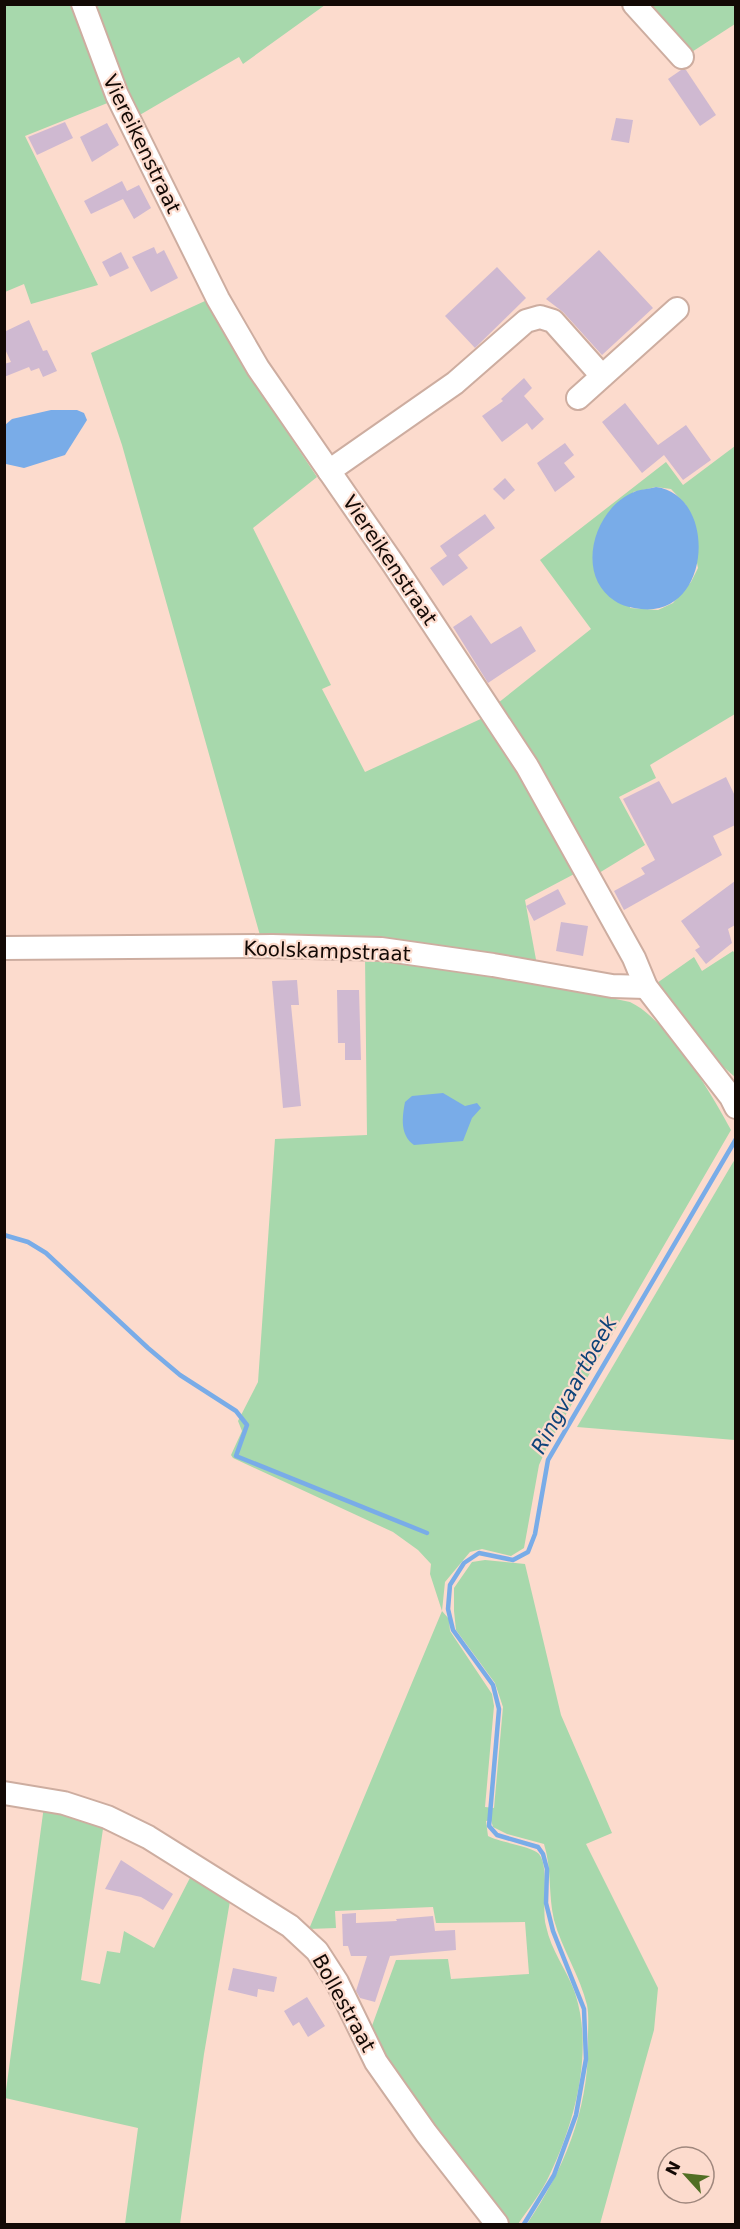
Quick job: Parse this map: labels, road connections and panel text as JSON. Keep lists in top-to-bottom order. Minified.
{"streets":{"street":["Viereikenstraat","Koolskampstraat","Bollestraat"]},"crossings":[["Viereikenstraat","Koolskampstraat"]],"water":["Ringvaartbeek"],"north":"top left"}
